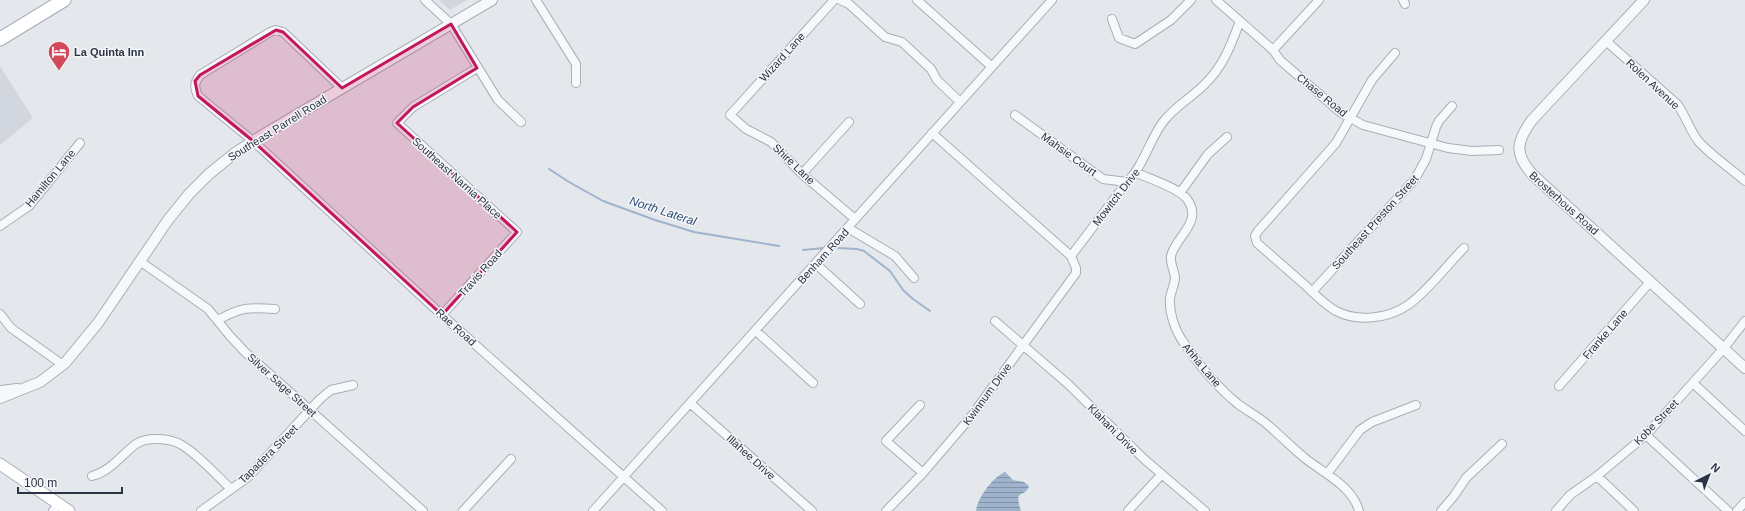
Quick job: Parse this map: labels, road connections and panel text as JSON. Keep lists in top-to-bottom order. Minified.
{"streets":{"street":["Wizard Lane","Rolen Avenue","Chase Road","Southeast Parrell Road","Mahsie Court","Shire Lane","Hamilton Lane","Southeast Narnia Place","Mowitch Drive","Brosterhous Road","Southeast Preston Street","Benham Road","Travis Road","Rae Road","Franke Lane","Ahha Lane","Silver Sage Street","Kwinnum Drive","Kobe Street","Klahani Drive","Tapadera Street","Illahee Drive"]},"crossings":[["Wizard Lane","Shire Lane"],["Rolen Avenue","Brosterhous Road"],["Chase Road","Mowitch Drive"],["Chase Road","Southeast Preston Street"],["Southeast Parrell Road","Rae Road"],["Southeast Parrell Road","Silver Sage Street"],["Mahsie Court","Mowitch Drive"],["Shire Lane","Benham Road"],["Southeast Narnia Place","Travis Road"],["Mowitch Drive","Ahha Lane"],["Mowitch Drive","Kwinnum Drive"],["Brosterhous Road","Franke Lane"],["Brosterhous Road","Kobe Street"],["Benham Road","Rae Road"],["Benham Road","Illahee Drive"],["Travis Road","Rae Road"],["Silver Sage Street","Tapadera Street"],["Kwinnum Drive","Klahani Drive"]],"water":["North Lateral"],"places":{"hotel":["La Quinta Inn"]},"scale_bar":"100 m","north":"top right"}
